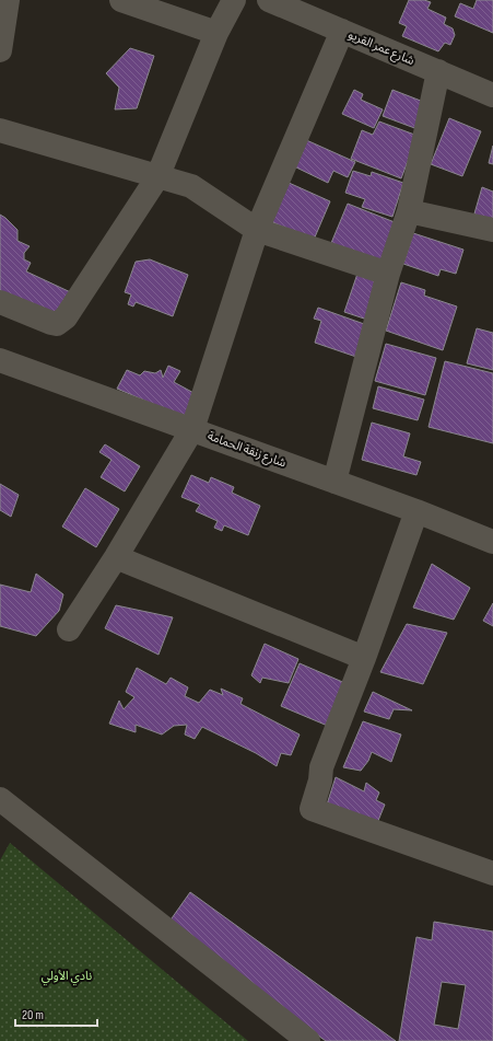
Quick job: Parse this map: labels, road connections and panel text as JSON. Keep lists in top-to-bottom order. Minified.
{"streets":{"street":["شارع عمر القريو","شارع زنقة الحمامة"]},"parks":["نادي الأولي"],"scale_bar":"20 m"}
